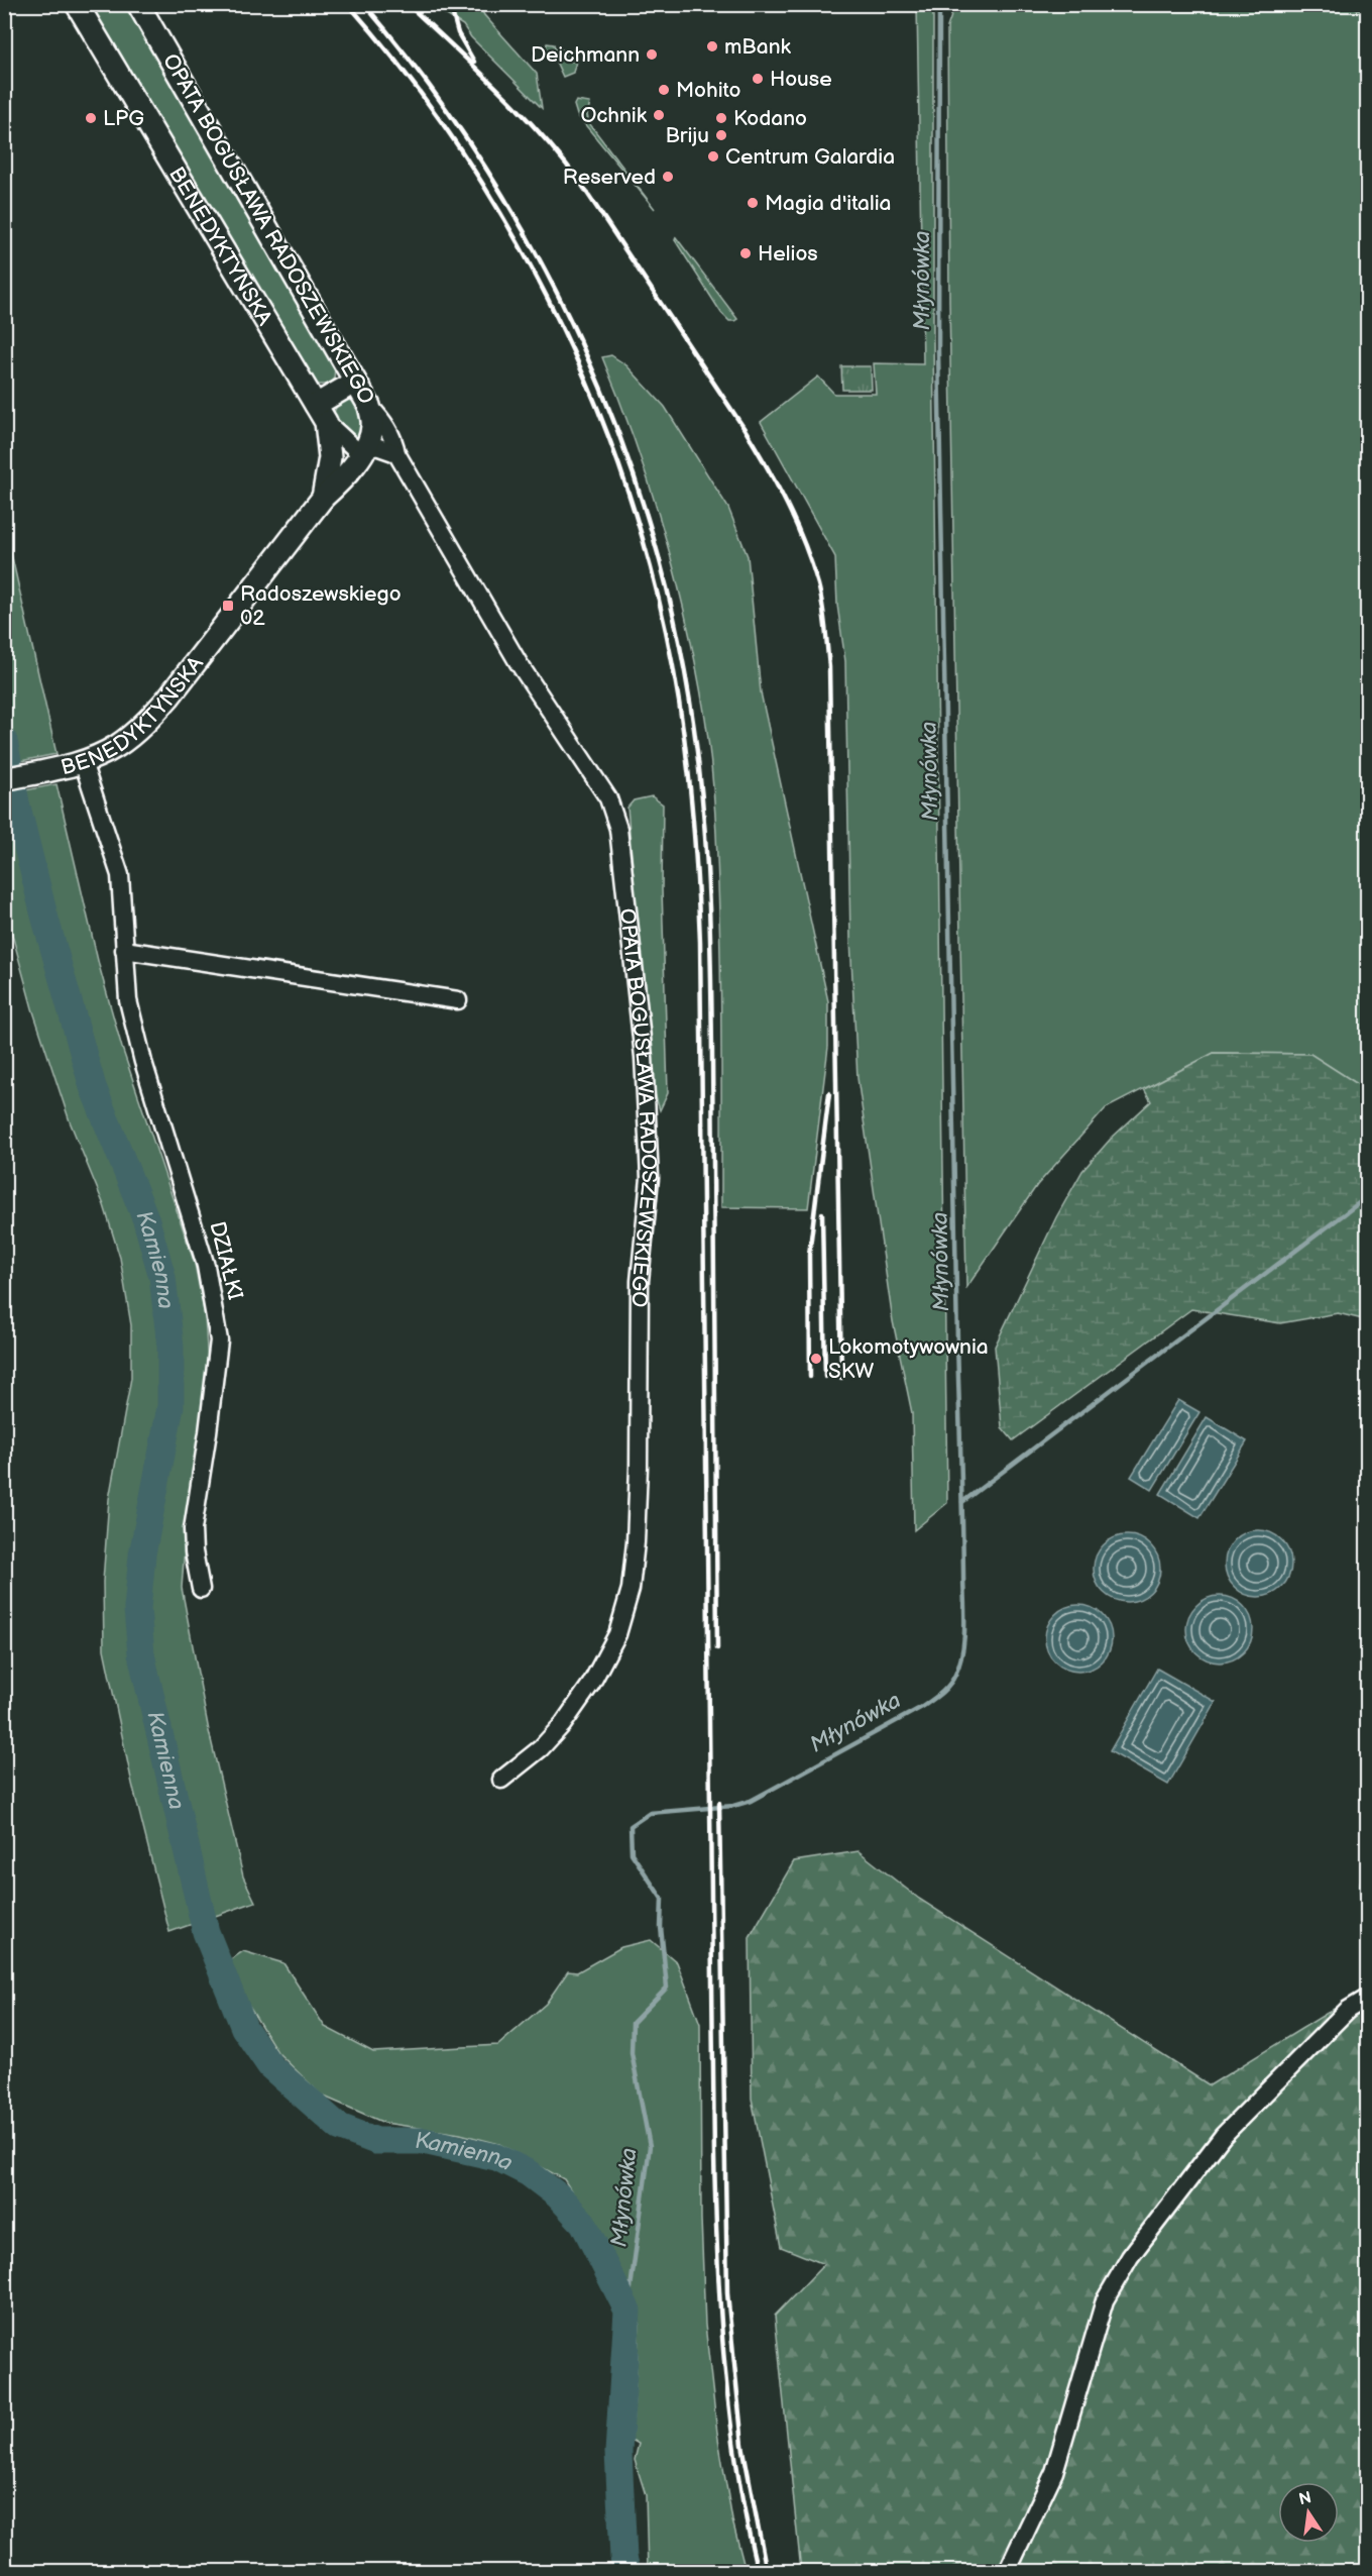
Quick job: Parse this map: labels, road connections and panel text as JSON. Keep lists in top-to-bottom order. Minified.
{"streets":{"street":["OPATA BOGUSŁAWA RADOSZEWSKIEGO","BENEDYKTYŃSKA","DZIAŁKI"]},"crossings":[["OPATA BOGUSŁAWA RADOSZEWSKIEGO","BENEDYKTYŃSKA"],["BENEDYKTYŃSKA","DZIAŁKI"]],"water":["Młynówka","Kamienna"],"places":{"other":["mBank","Deichmann","House","Mohito","Ochnik","LPG","Kodano","Briju","Centrum Galardia","Reserved","Magia d'italia","Helios","Lokomotywownia SKW"],"transit":["Radoszewskiego 02"]},"north":"top"}
